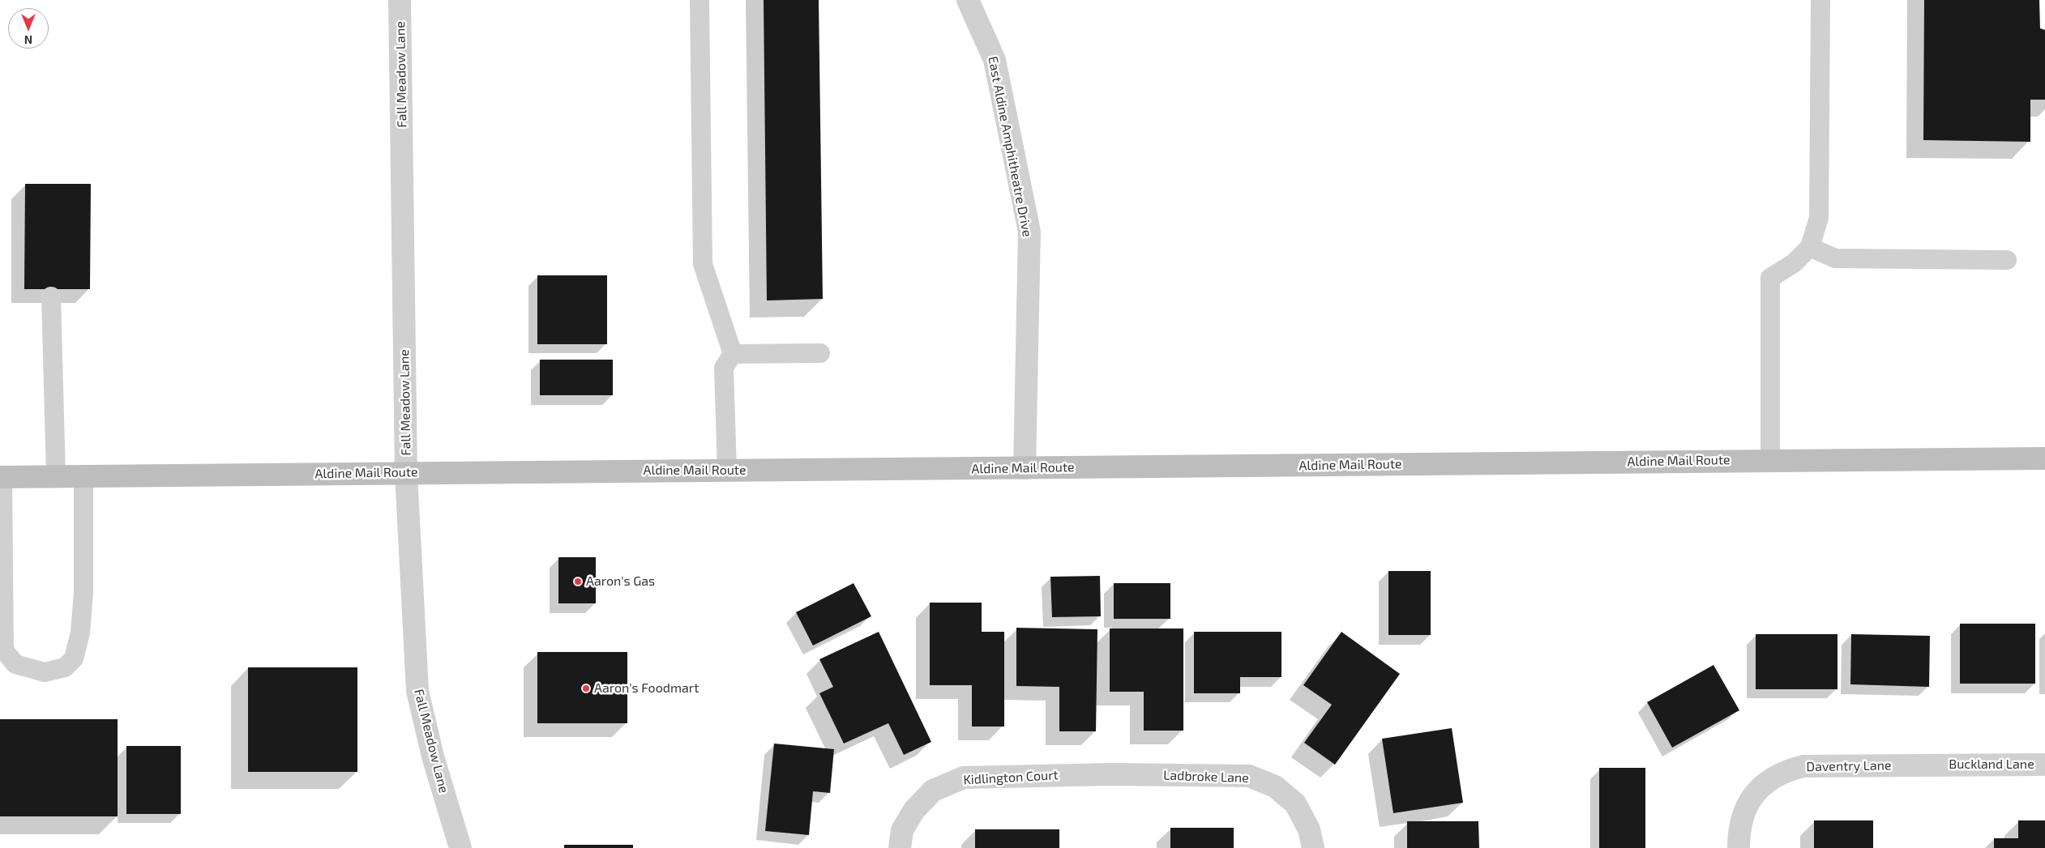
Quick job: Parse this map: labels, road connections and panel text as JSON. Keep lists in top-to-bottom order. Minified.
{"streets":{"main road":["Aldine Mail Route"],"street":["Fall Meadow Lane","East Aldine Amphitheatre Drive","Buckland Lane","Daventry Lane","Ladbroke Lane","Kidlington Court"]},"crossings":[["Fall Meadow Lane","Aldine Mail Route"],["East Aldine Amphitheatre Drive","Aldine Mail Route"],["Buckland Lane","Daventry Lane"],["Ladbroke Lane","Kidlington Court"]],"places":["Aaron's Gas","Aaron's Foodmart"],"north":"bottom"}
